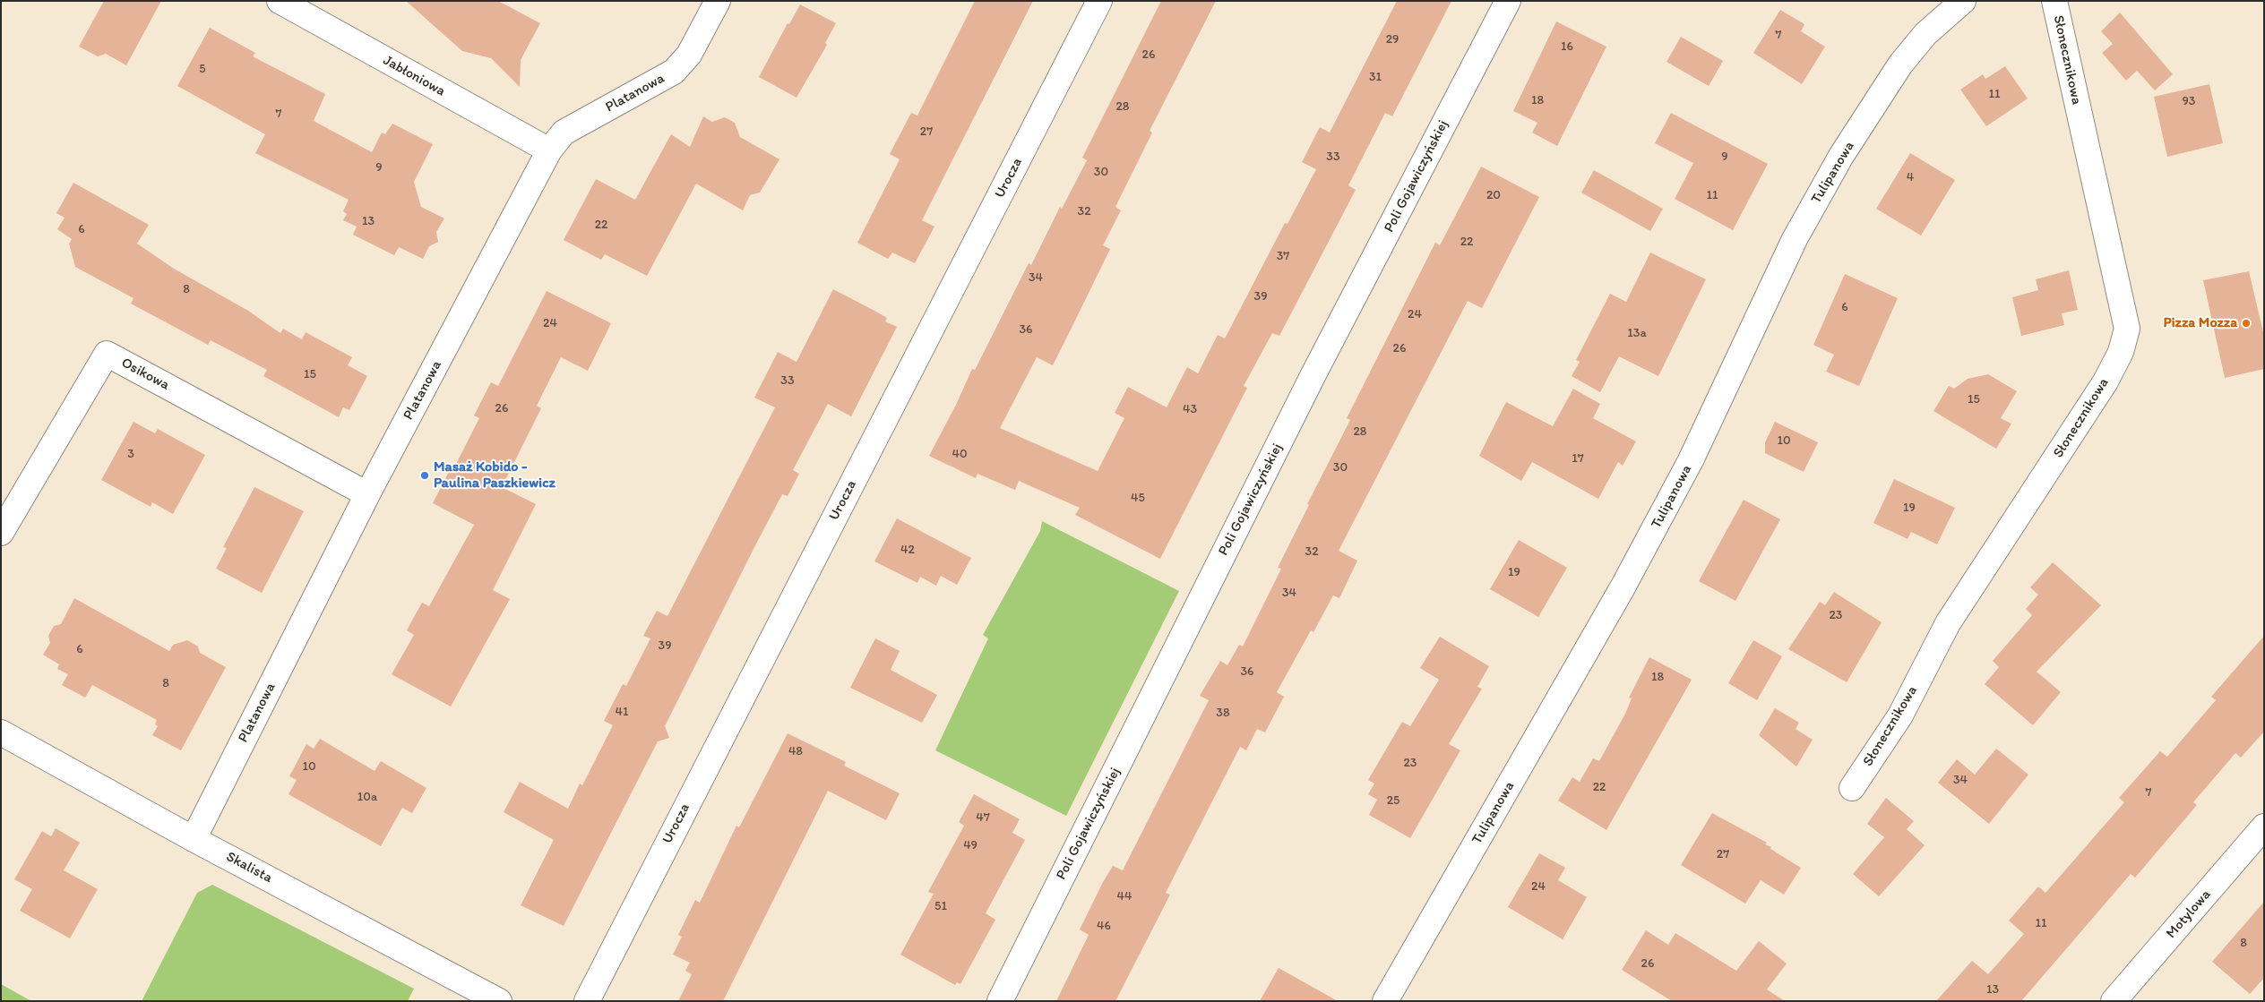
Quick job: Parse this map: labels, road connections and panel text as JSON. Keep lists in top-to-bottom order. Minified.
{"streets":{"street":["Słonecznikowa","Jabłoniowa","Platanowa","Tulipanowa","Poli Gojawiczyńskiej","Urocza","Osikowa","Skalista","Motylowa"]},"crossings":[["Jabłoniowa","Platanowa"],["Platanowa","Osikowa"],["Platanowa","Skalista"]],"places":["Pizza Mozza","Masaż Kobido - Paulina Paszkiewicz"],"house_numbers":["7","29","16","26","5","31","11","18","93","28","7","27","33","9","9","30","4","20","11","32","13","22","6","22","37","34","8","39","6","24","24","36","13a","26","15","33","15","26","43","28","10","3","40","17","30","45","19","42","32","19","34","23","39","6","36","18","8","41","38","48","23","10","34","22","7","10a","25","47","49","27","24","44","51","11","46","8","26","13"]}
